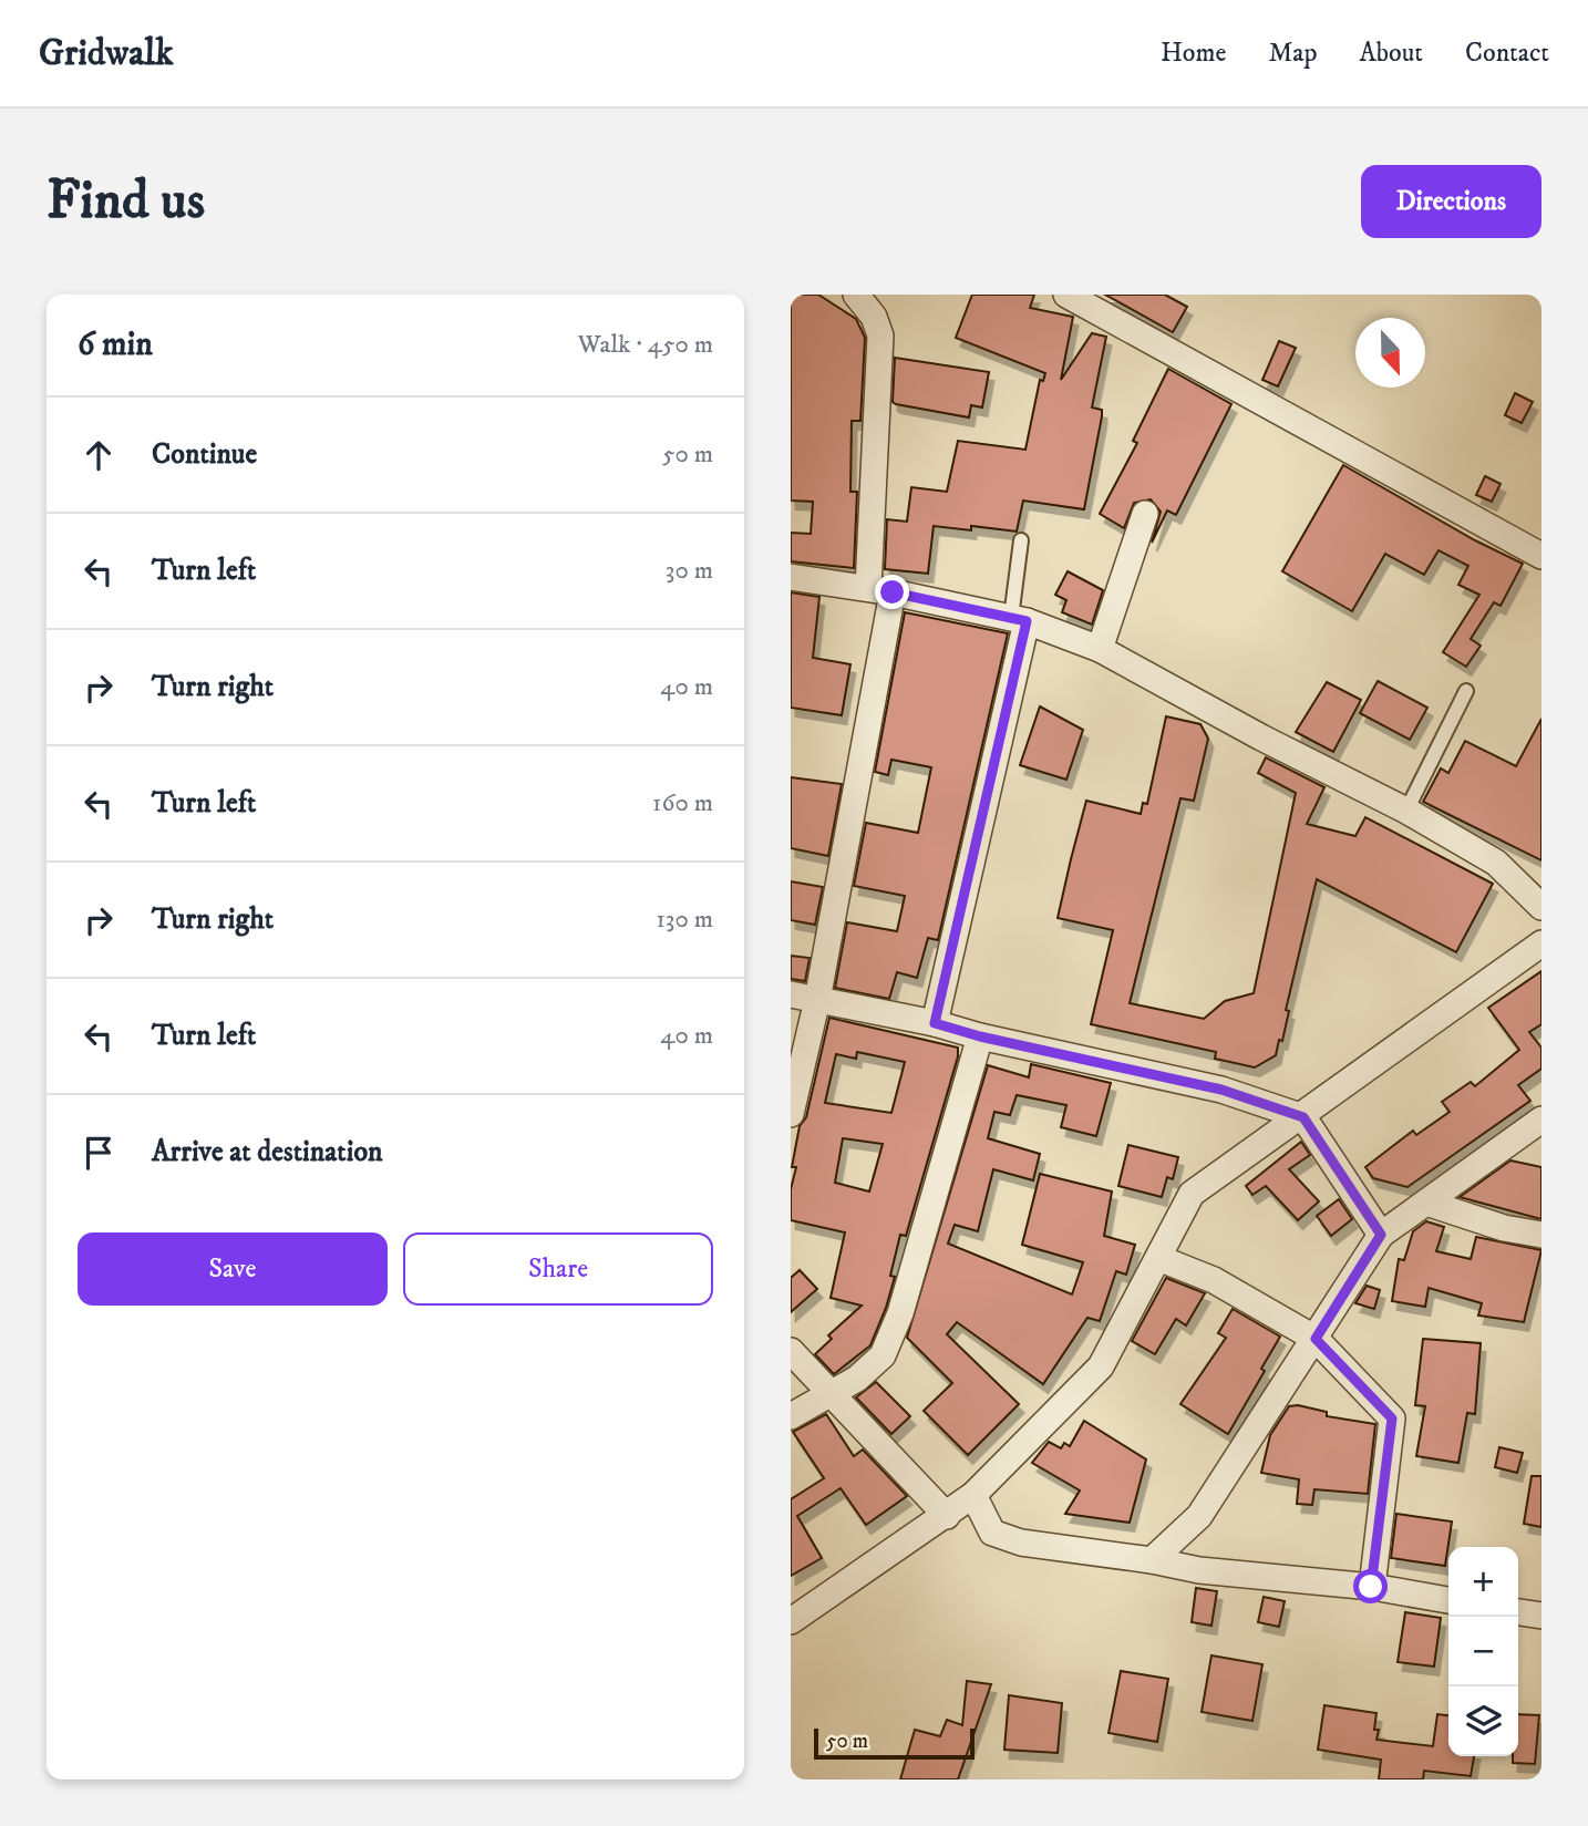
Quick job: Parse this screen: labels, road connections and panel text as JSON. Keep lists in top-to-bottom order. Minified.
{"scale_bar":"50 m","north":"bottom","page":{"header":"Gridwalk","nav":["Home","Map","About","Contact"],"buttons":["Directions",["Save","Share"]],"title":"Find us","heading":["6 min","Walk · 450 m"],"list":[["Continue","50 m"],["Turn left","30 m"],["Turn right","40 m"],["Turn left","160 m"],["Turn right","130 m"],["Turn left","40 m"],"Arrive at destination"],"map_buttons":["+","−"],"scale":"50 m"}}
